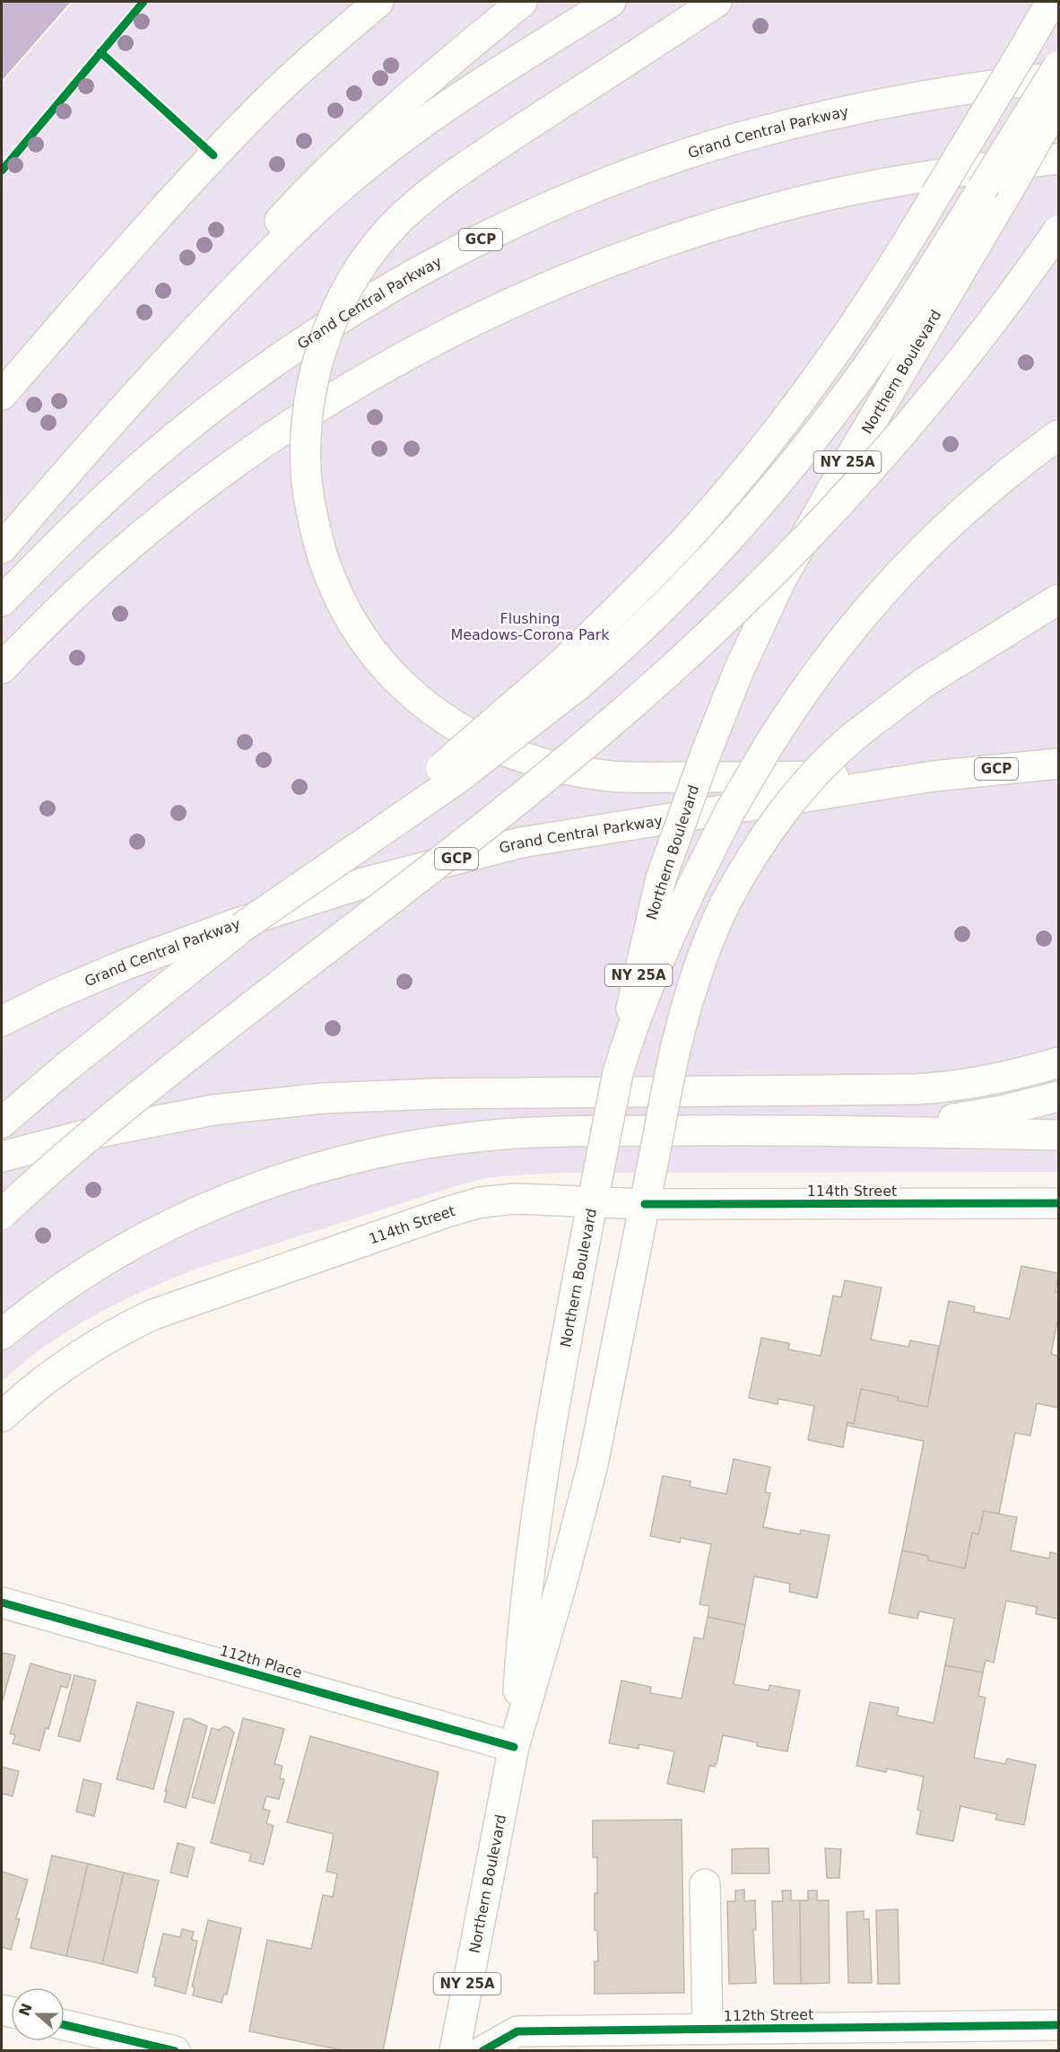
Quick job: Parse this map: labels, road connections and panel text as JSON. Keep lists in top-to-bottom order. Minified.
{"streets":{"main road":["Grand Central Parkway","GCP","Northern Boulevard","NY 25A","114th Street","112th Place","112th Street"]},"crossings":[["Northern Boulevard","114th Street"],["Northern Boulevard","112th Place"]],"parks":["Flushing Meadows-Corona Park"],"north":"left"}
